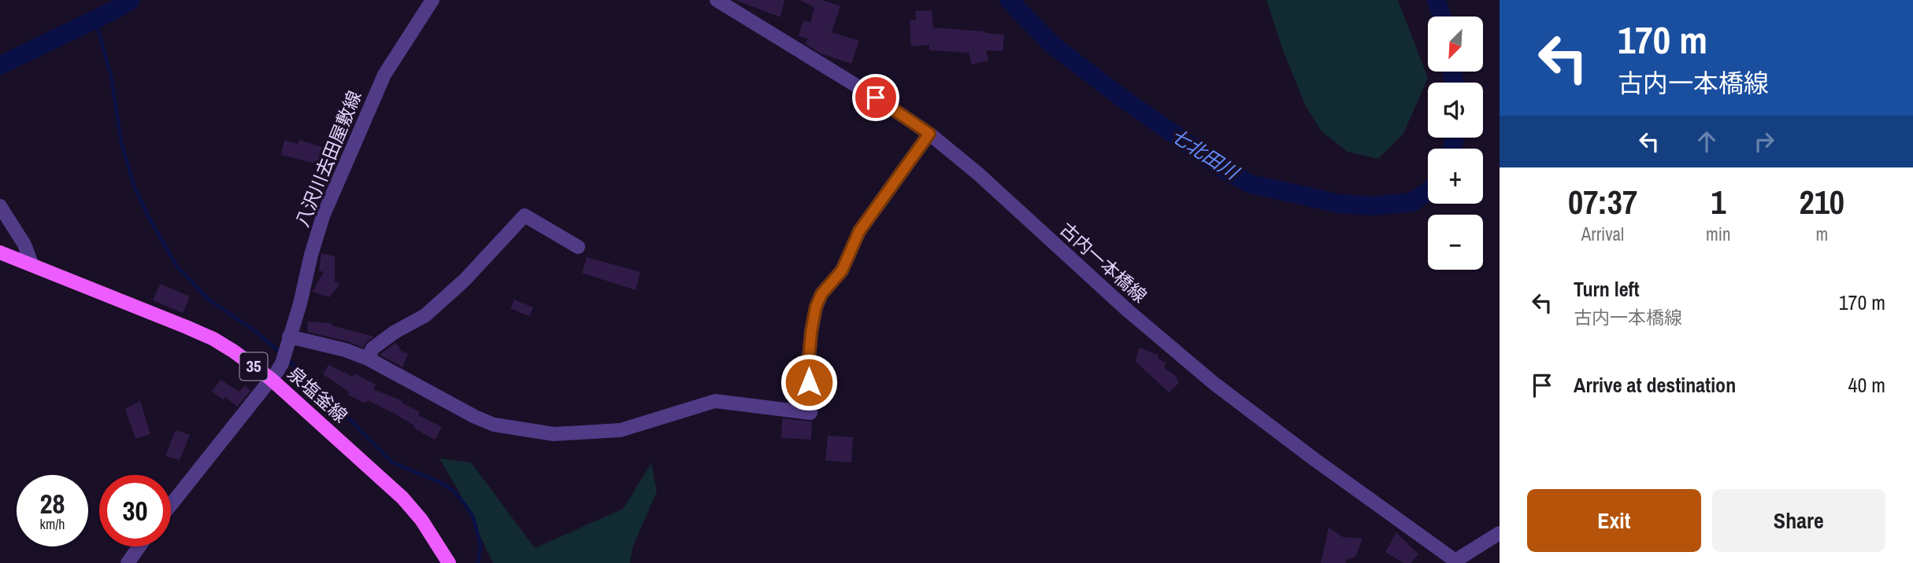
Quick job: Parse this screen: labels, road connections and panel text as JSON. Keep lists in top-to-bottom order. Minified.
{"streets":{"main road":["35","泉塩釜線"],"street":["八沢川去田屋敷線","古内一本橋線"]},"crossings":[["八沢川去田屋敷線","泉塩釜線"]],"water":["七北田川"],"north":"bottom left","page":{"turn":["170 m","古内一本橋線"],"map_buttons":["+","−"],"eta":["07:37","Arrival","1","min","210","m"],"list":[{"name":"Turn left","note":"古内一本橋線","value":"170 m"},{"name":"Arrive at destination","value":"40 m"}],"speed":"28 km/h","limit":"30","buttons":["Exit","Share"]}}
